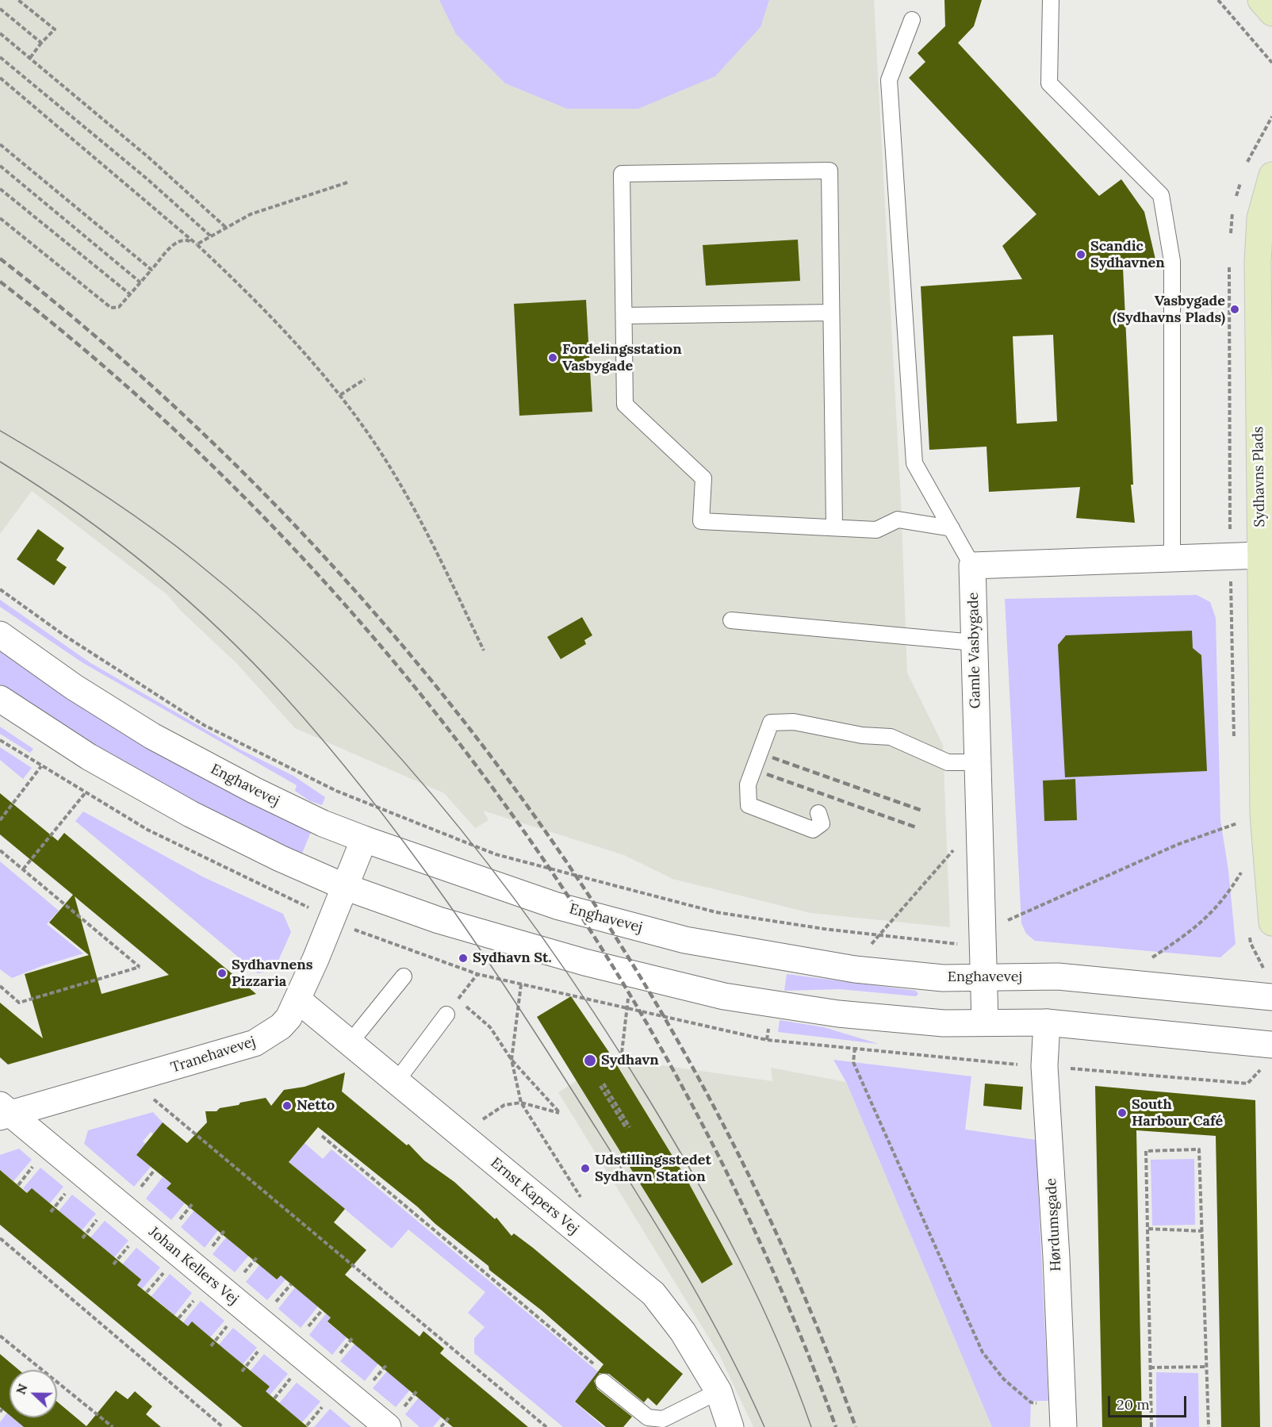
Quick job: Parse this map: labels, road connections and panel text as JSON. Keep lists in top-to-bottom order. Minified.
{"streets":{"main road":["Sydhavns Plads"],"street":["Gamle Vasbygade","Enghavevej","Tranehavevej","Ernst Kapers Vej","Hørdumsgade","Johan Kellers Vej"]},"crossings":[["Gamle Vasbygade","Enghavevej"],["Enghavevej","Tranehavevej"],["Tranehavevej","Ernst Kapers Vej"],["Tranehavevej","Johan Kellers Vej"]],"places":["Scandic Sydhavnen","Vasbygade (Sydhavns Plads)","Fordelingsstation Vasbygade","Sydhavn St.","Sydhavnens Pizzaria","Sydhavn","Netto","South Harbour Café","Udstillingsstedet Sydhavn Station"],"scale_bar":"20 m","north":"left"}
